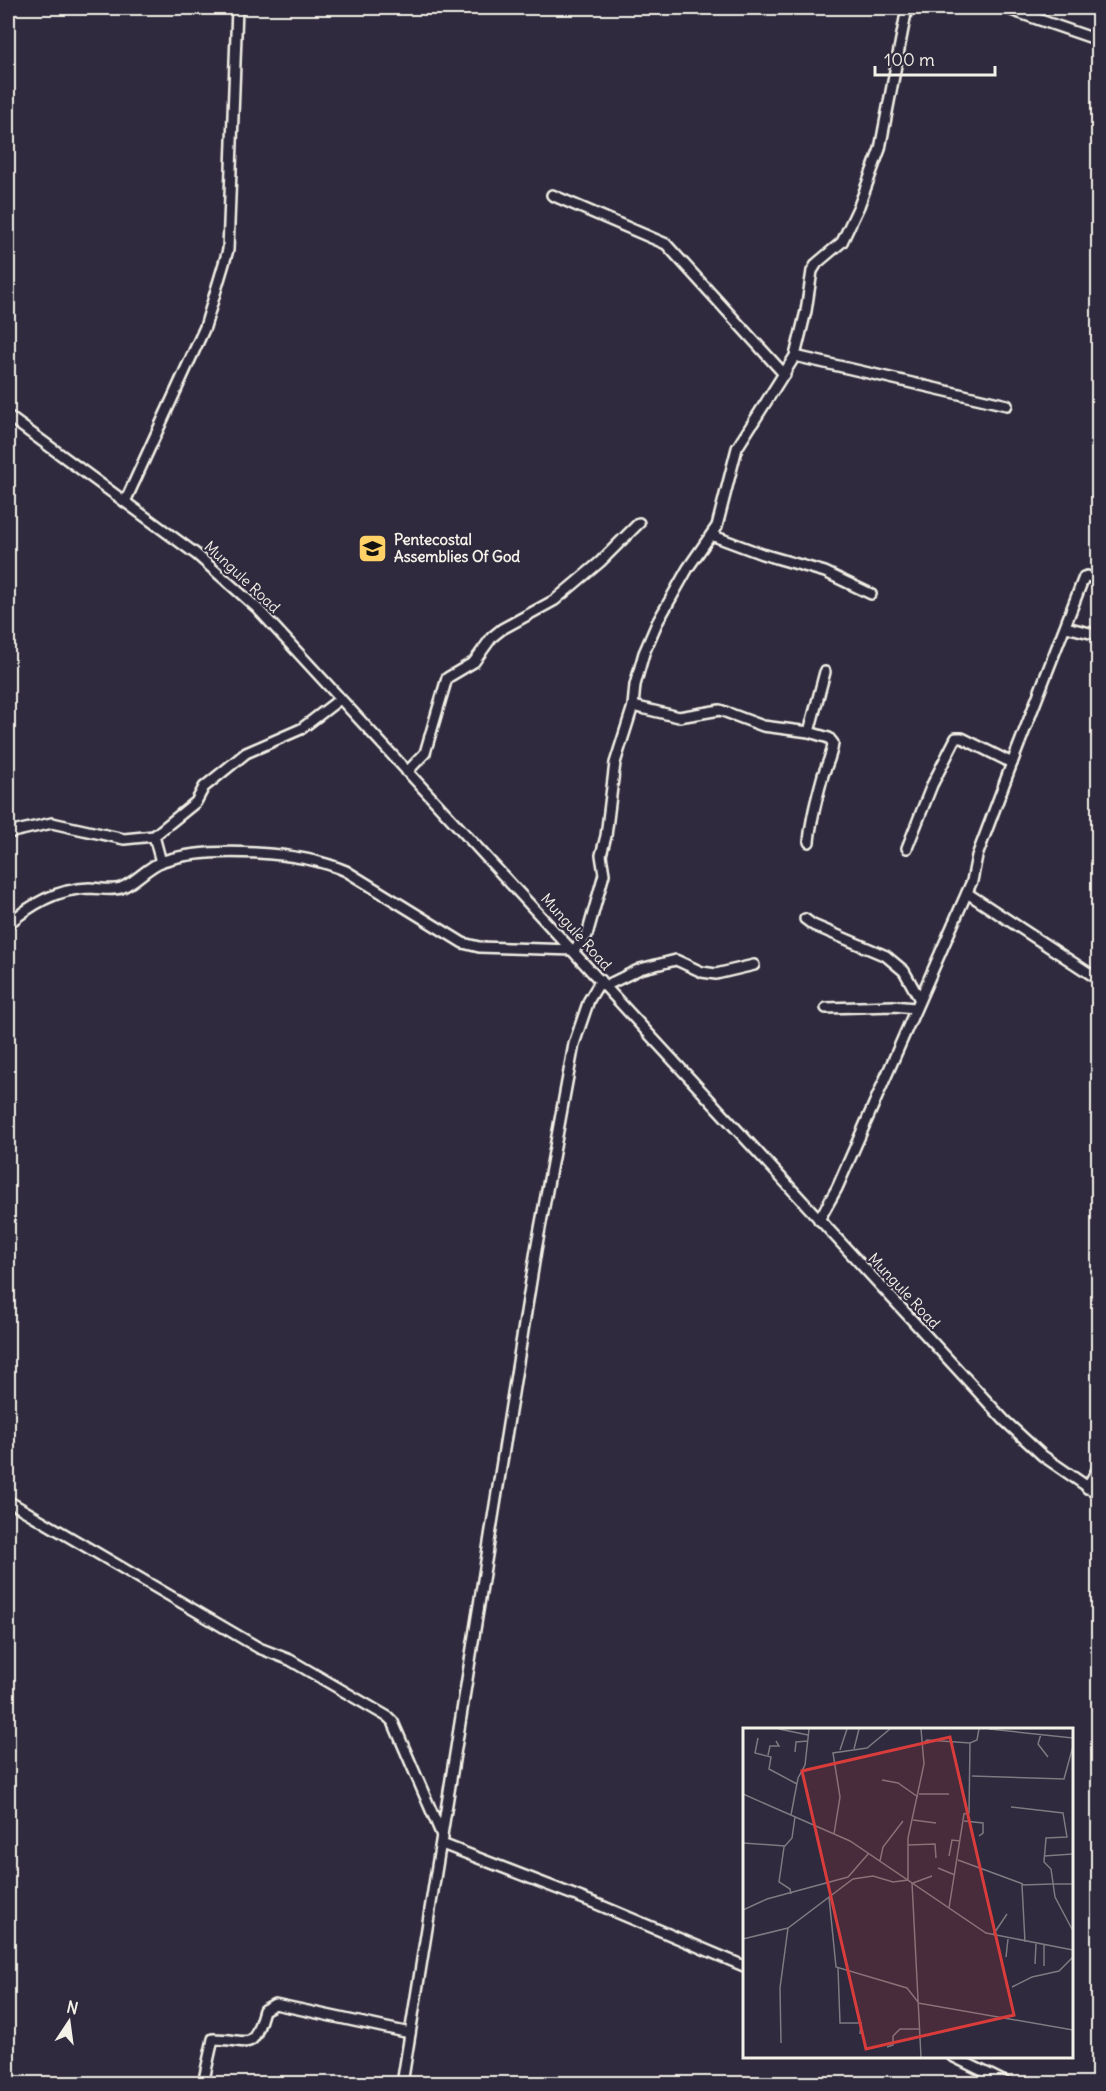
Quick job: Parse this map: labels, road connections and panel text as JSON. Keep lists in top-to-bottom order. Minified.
{"streets":{"street":["Mungule Road"]},"places":{"school or university":["Pentecostal Assemblies Of God"]},"scale_bar":"100 m","north":"top"}
